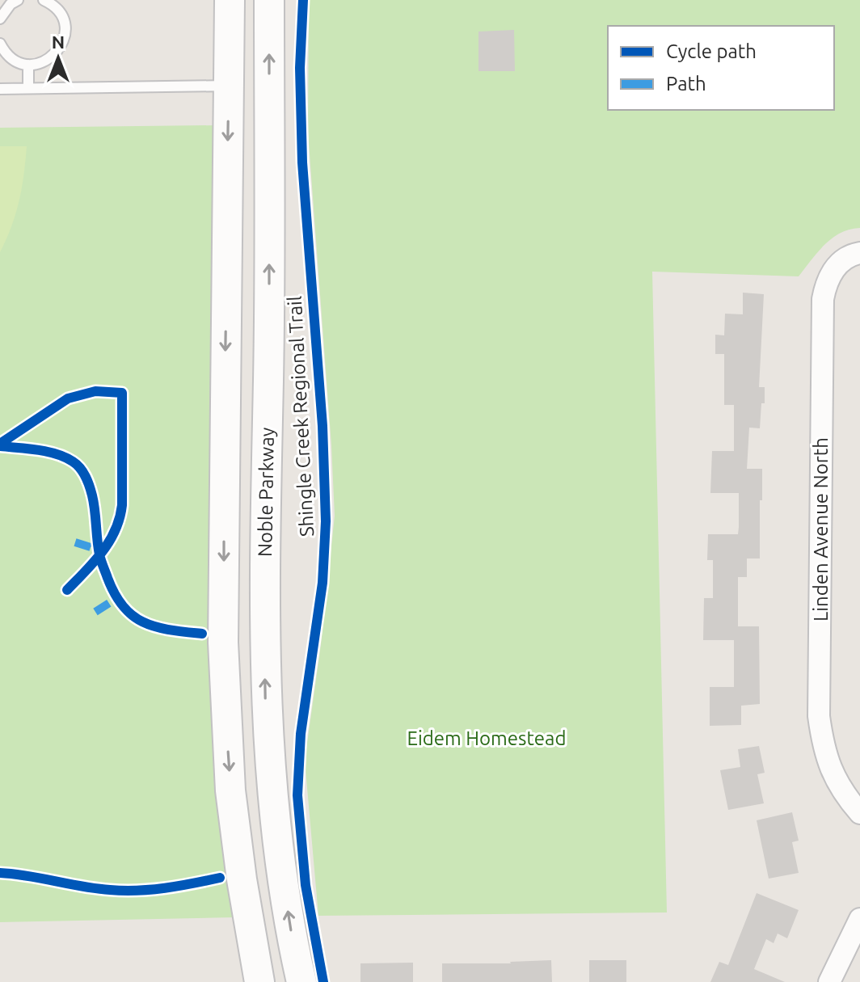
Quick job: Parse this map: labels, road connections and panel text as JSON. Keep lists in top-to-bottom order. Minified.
{"streets":{"main road":["Noble Parkway"],"street":["Linden Avenue North"],"cycle path":["Shingle Creek Regional Trail"]},"parks":["Eidem Homestead"],"legend":["Cycle path","Path"],"north":"top"}
